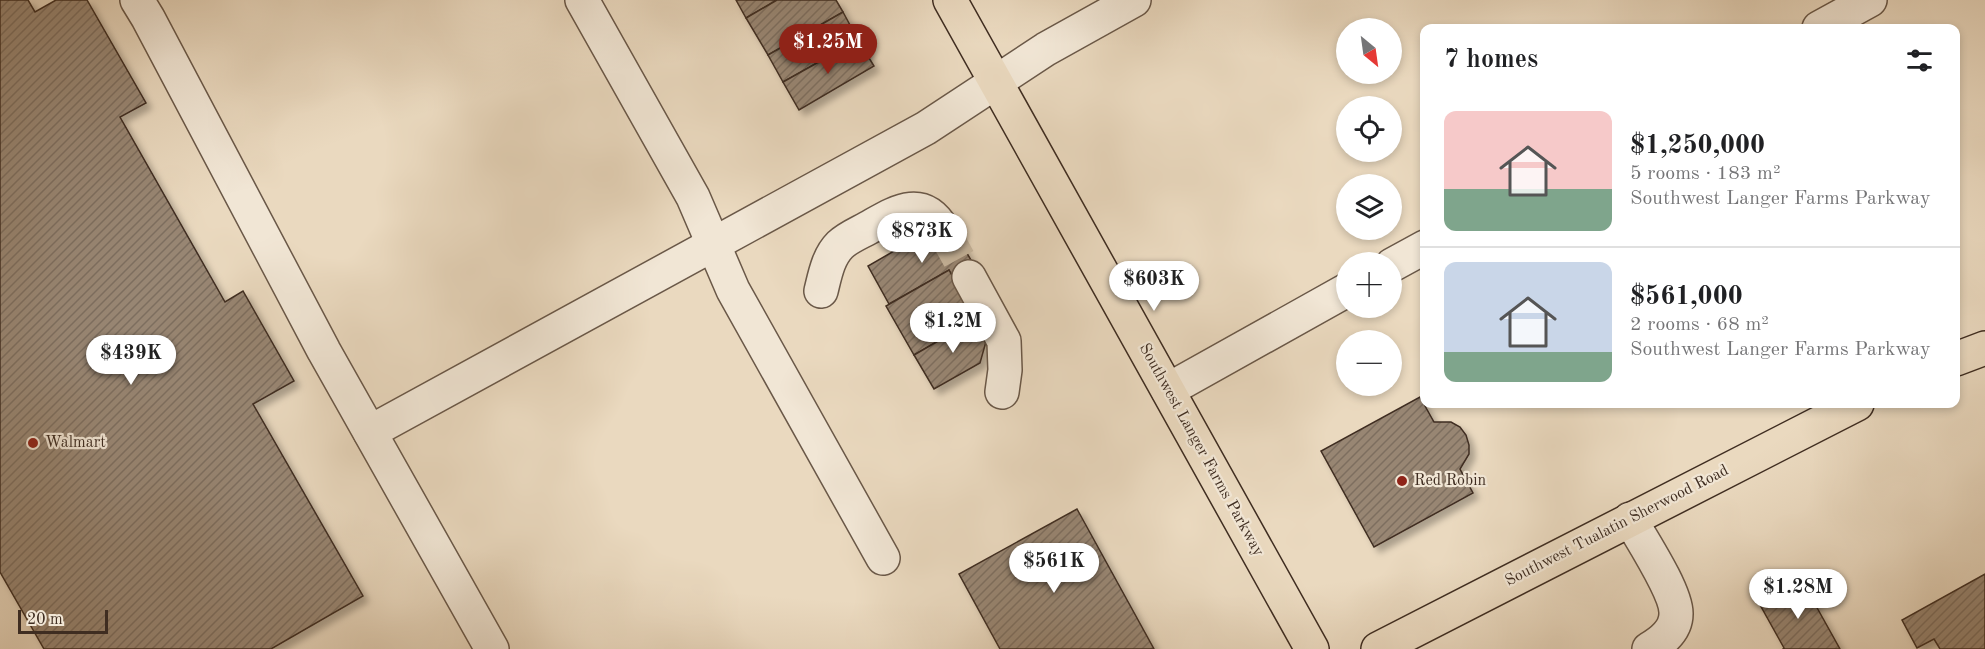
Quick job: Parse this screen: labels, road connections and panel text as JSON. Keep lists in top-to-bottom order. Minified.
{"streets":{"main road":["Southwest Langer Farms Parkway","Southwest Tualatin Sherwood Road"]},"places":["Walmart","Red Robin"],"scale_bar":"20 m","north":"bottom right","page":{"map_buttons":["+","−"],"price":["$1.25M","$873K","$603K","$1.2M","$439K","$561K","$1.28M"],"heading":"7 homes","list":[{"name":"$1,250,000","note":"5 rooms · 183 m² · Southwest Langer Farms Parkway"},{"name":"$561,000","note":"2 rooms · 68 m² · Southwest Langer Farms Parkway"}],"scale":"20 m"}}
